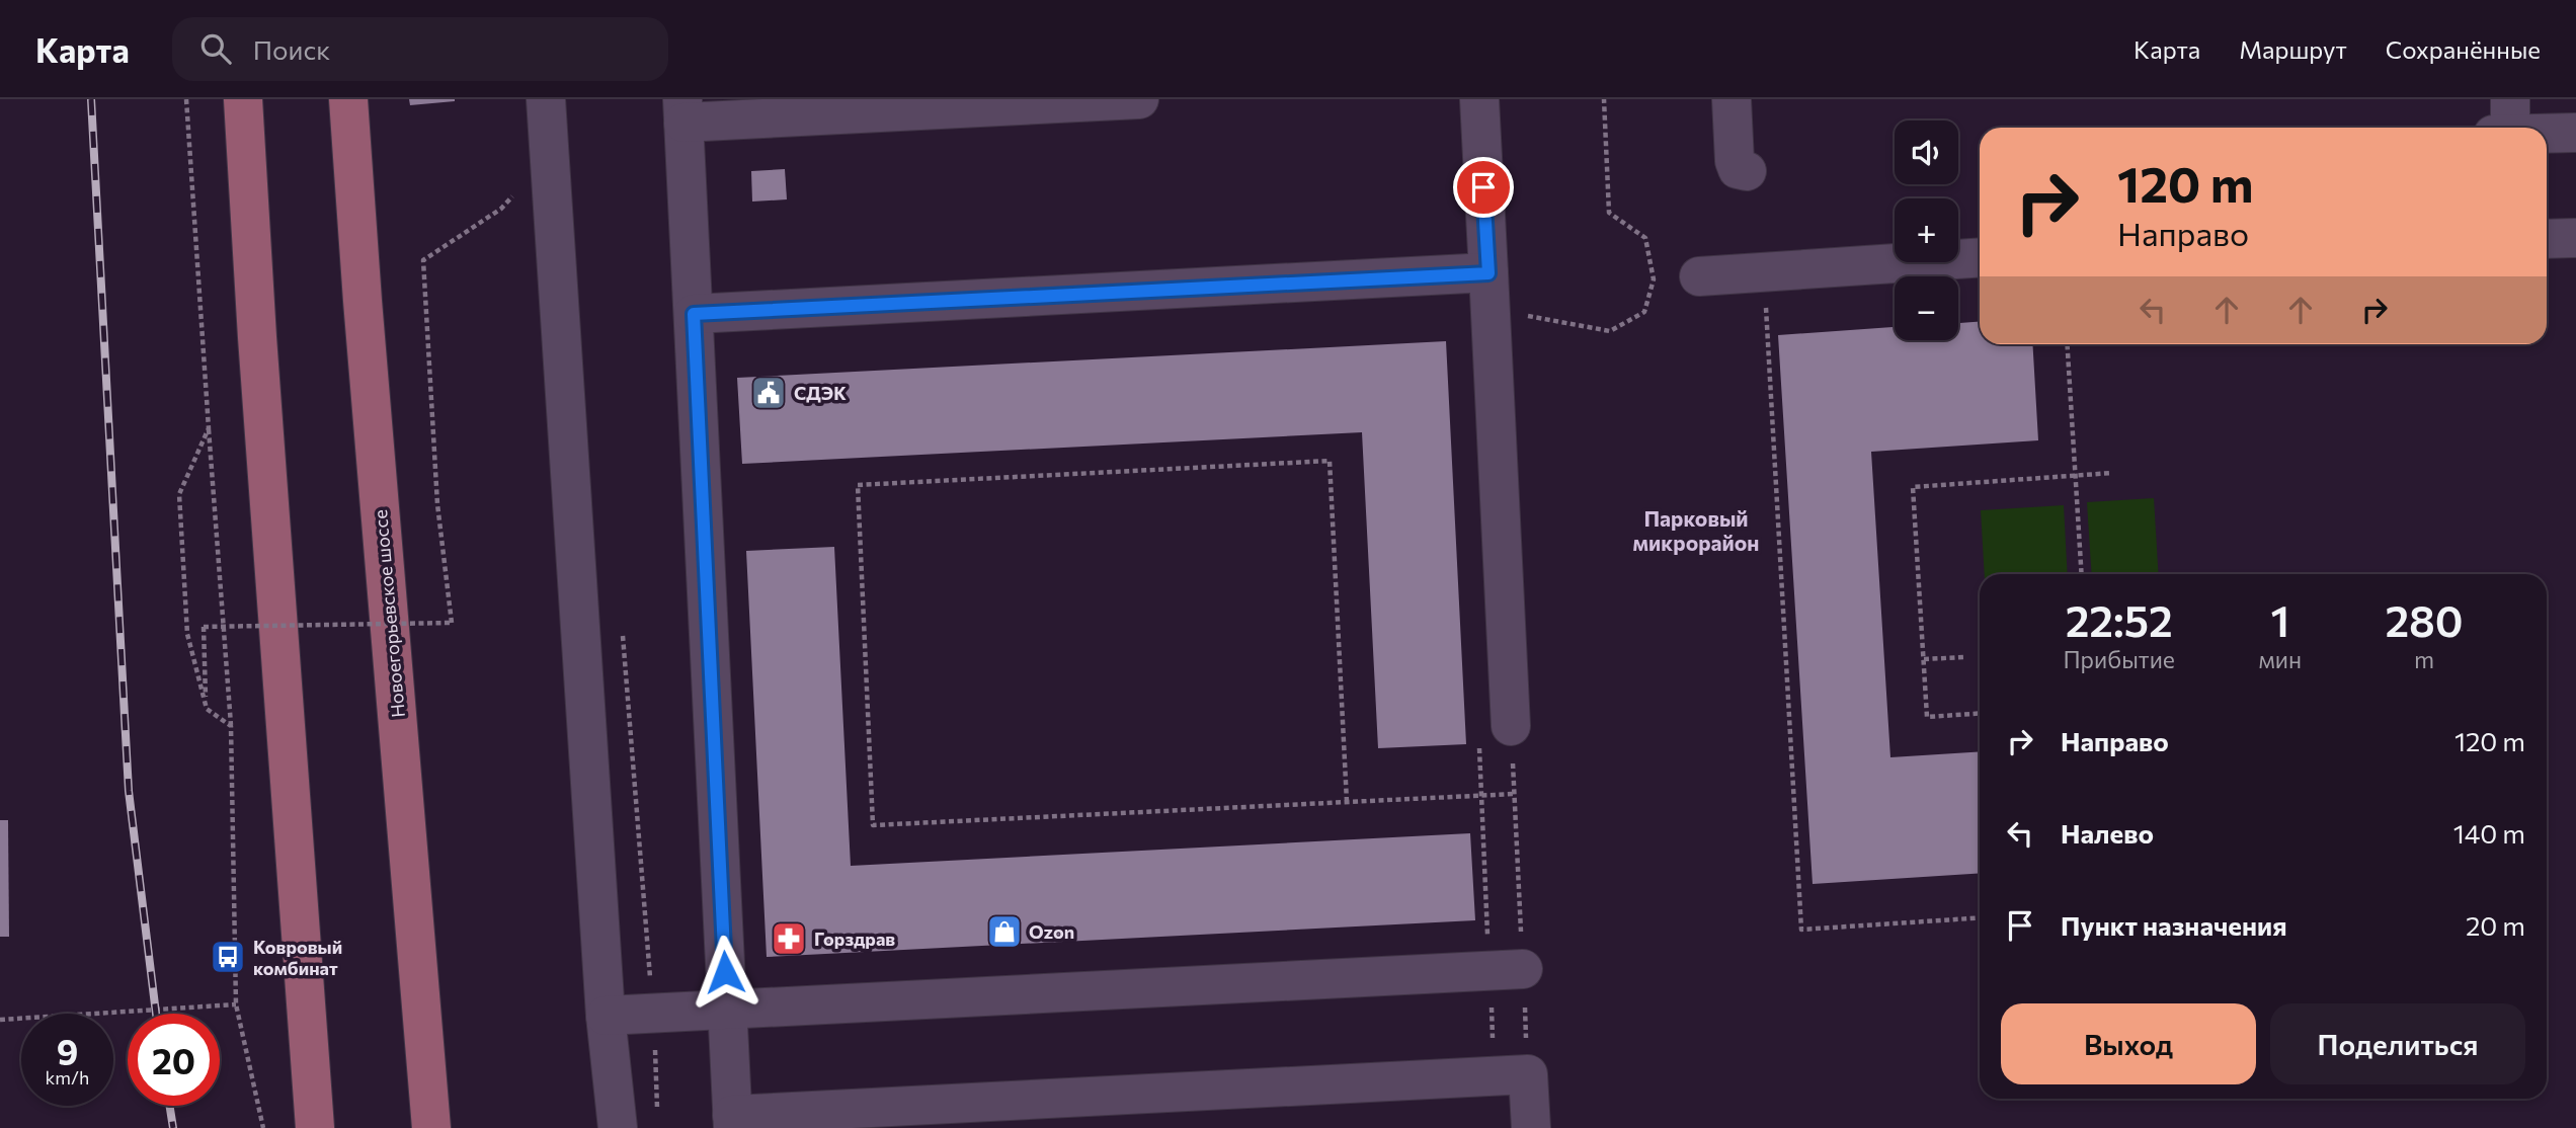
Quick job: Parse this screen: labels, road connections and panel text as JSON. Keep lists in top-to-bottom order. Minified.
{"streets":{"main road":["Новоегорьевское шоссе"]},"districts":["Парковый микрорайон"],"places":{"public building":["СДЭК"],"shop":["Ozon"],"pharmacy":["Горздрав"],"bus stop":["Ковровый комбинат"]},"page":{"header":"Карта","search":"Поиск","nav":["Карта","Маршрут","Сохранённые"],"map_buttons":["+","−"],"turn":["120 m","Направо"],"eta":["22:52","Прибытие","1","мин","280","m"],"list":[{"name":"Направо","value":"120 m"},{"name":"Налево","value":"140 m"},{"name":"Пункт назначения","value":"20 m"}],"buttons":["Выход","Поделиться"],"speed":"9 km/h","limit":"20"}}
